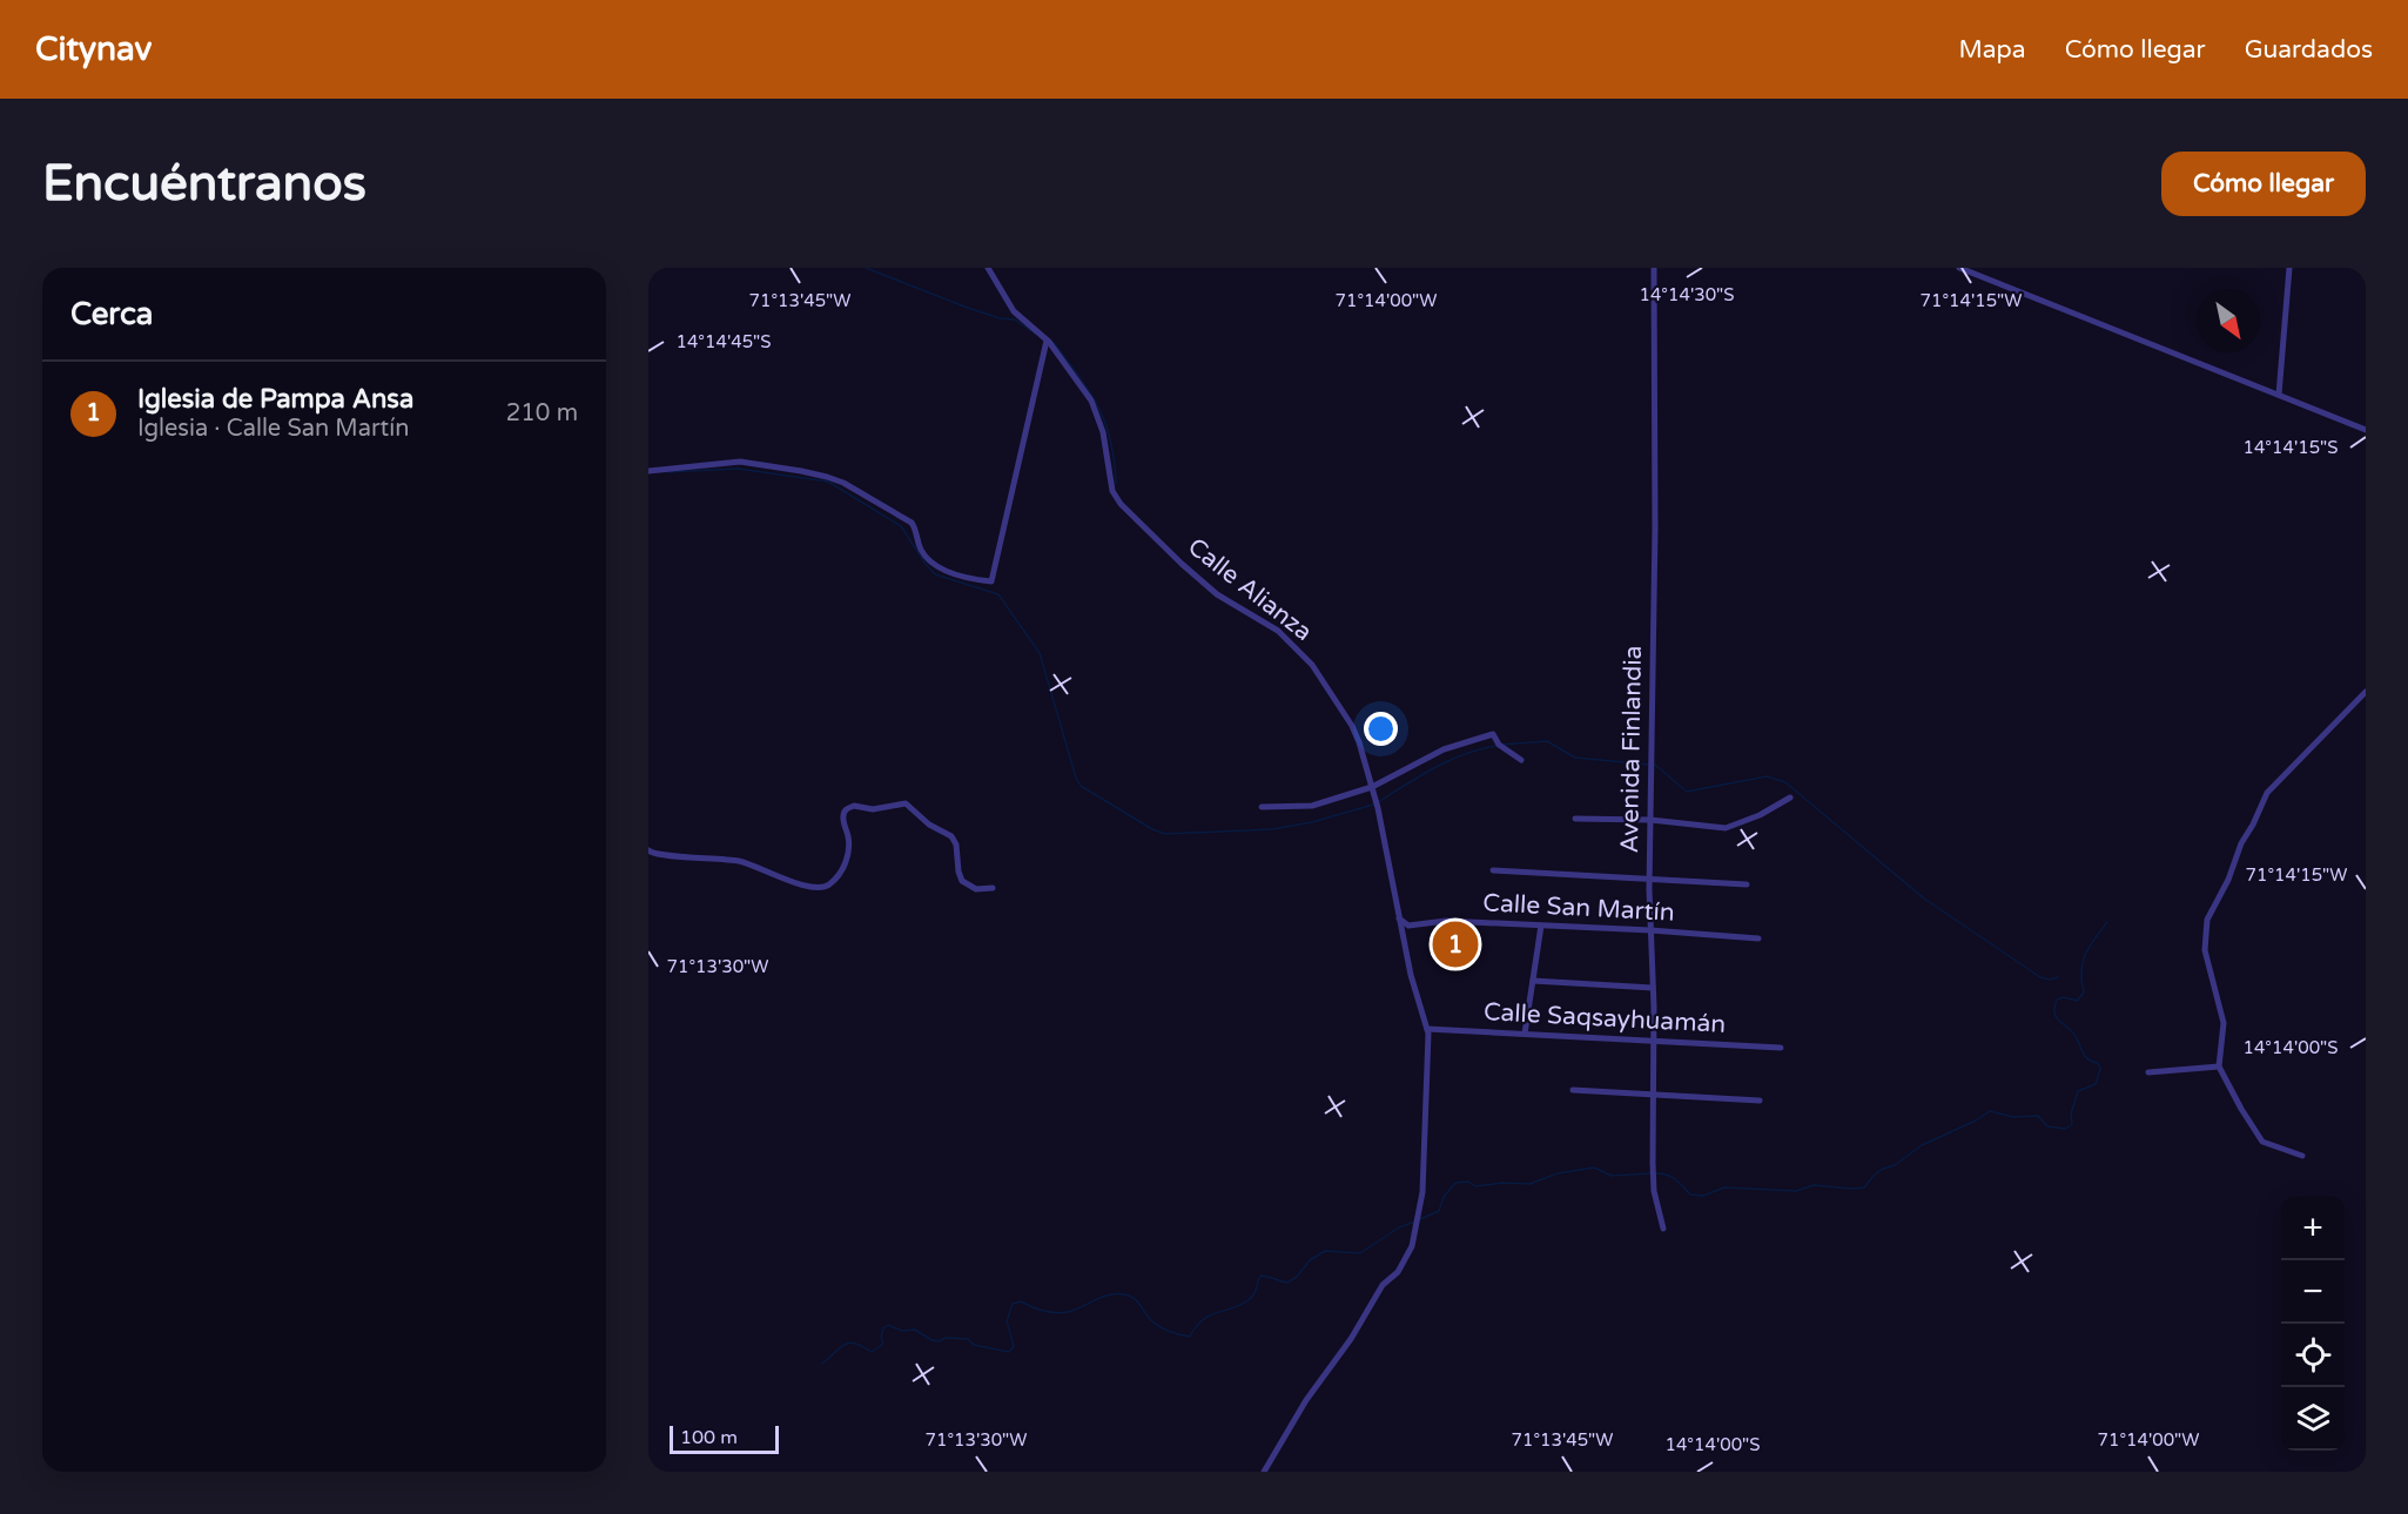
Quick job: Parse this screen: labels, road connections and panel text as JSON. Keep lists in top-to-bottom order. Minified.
{"streets":{"street":["Calle Alianza","Avenida Finlandia","Calle San Martín","Calle Saqsayhuamán"]},"crossings":[["Calle Alianza","Calle San Martín"],["Calle Alianza","Calle Saqsayhuamán"],["Avenida Finlandia","Calle San Martín"],["Avenida Finlandia","Calle Saqsayhuamán"]],"scale_bar":"100 m","north":"bottom right","page":{"header":"Citynav","nav":["Mapa","Cómo llegar","Guardados"],"buttons":"Cómo llegar","title":"Encuéntranos","heading":"Cerca","list":[{"mark":"1","name":"Iglesia de Pampa Ansa","note":"Iglesia · Calle San Martín","value":"210 m"}],"pins":"1","map_buttons":["+","−"],"scale":"100 m"},"coordinates":["14°14'30\"S","71°13'45\"W","71°14'00\"W","71°14'15\"W","14°14'45\"S","14°14'15\"S","71°13'30\"W","14°14'00\"S"]}
